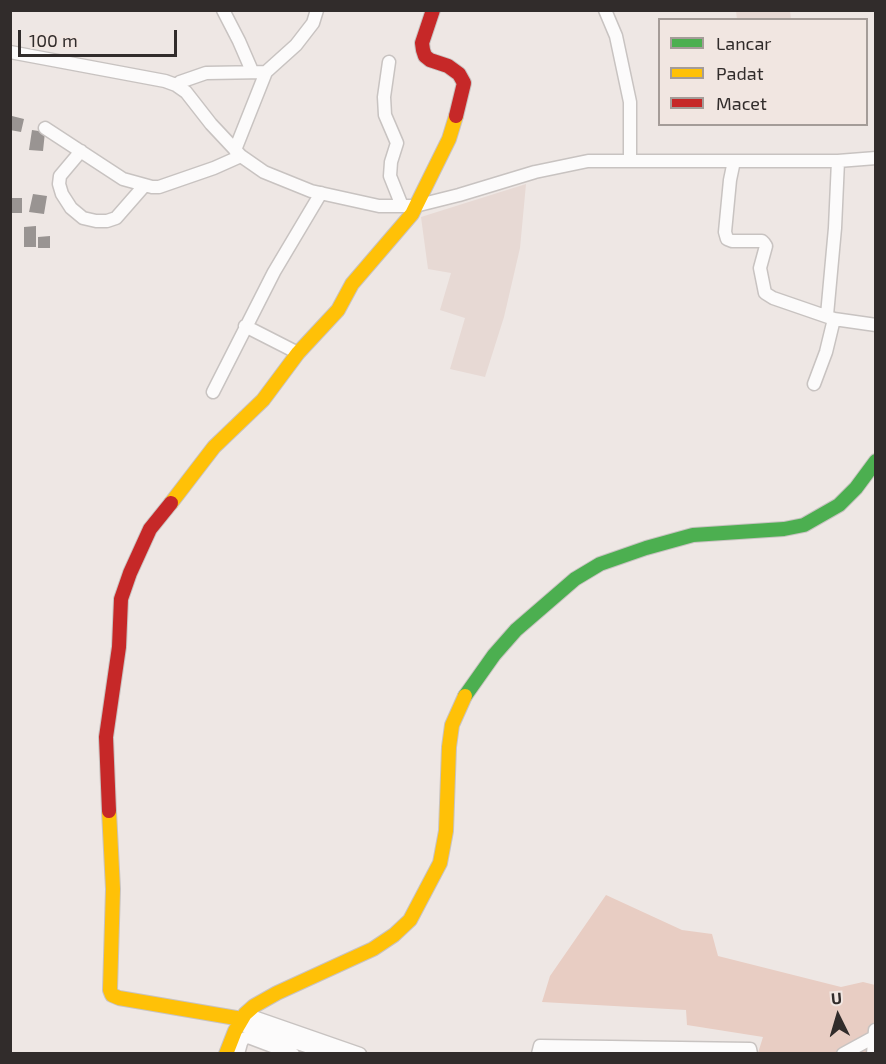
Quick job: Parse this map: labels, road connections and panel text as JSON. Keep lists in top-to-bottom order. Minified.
{"legend":["Lancar","Padat","Macet"],"scale_bar":"100 m","north":"top"}
